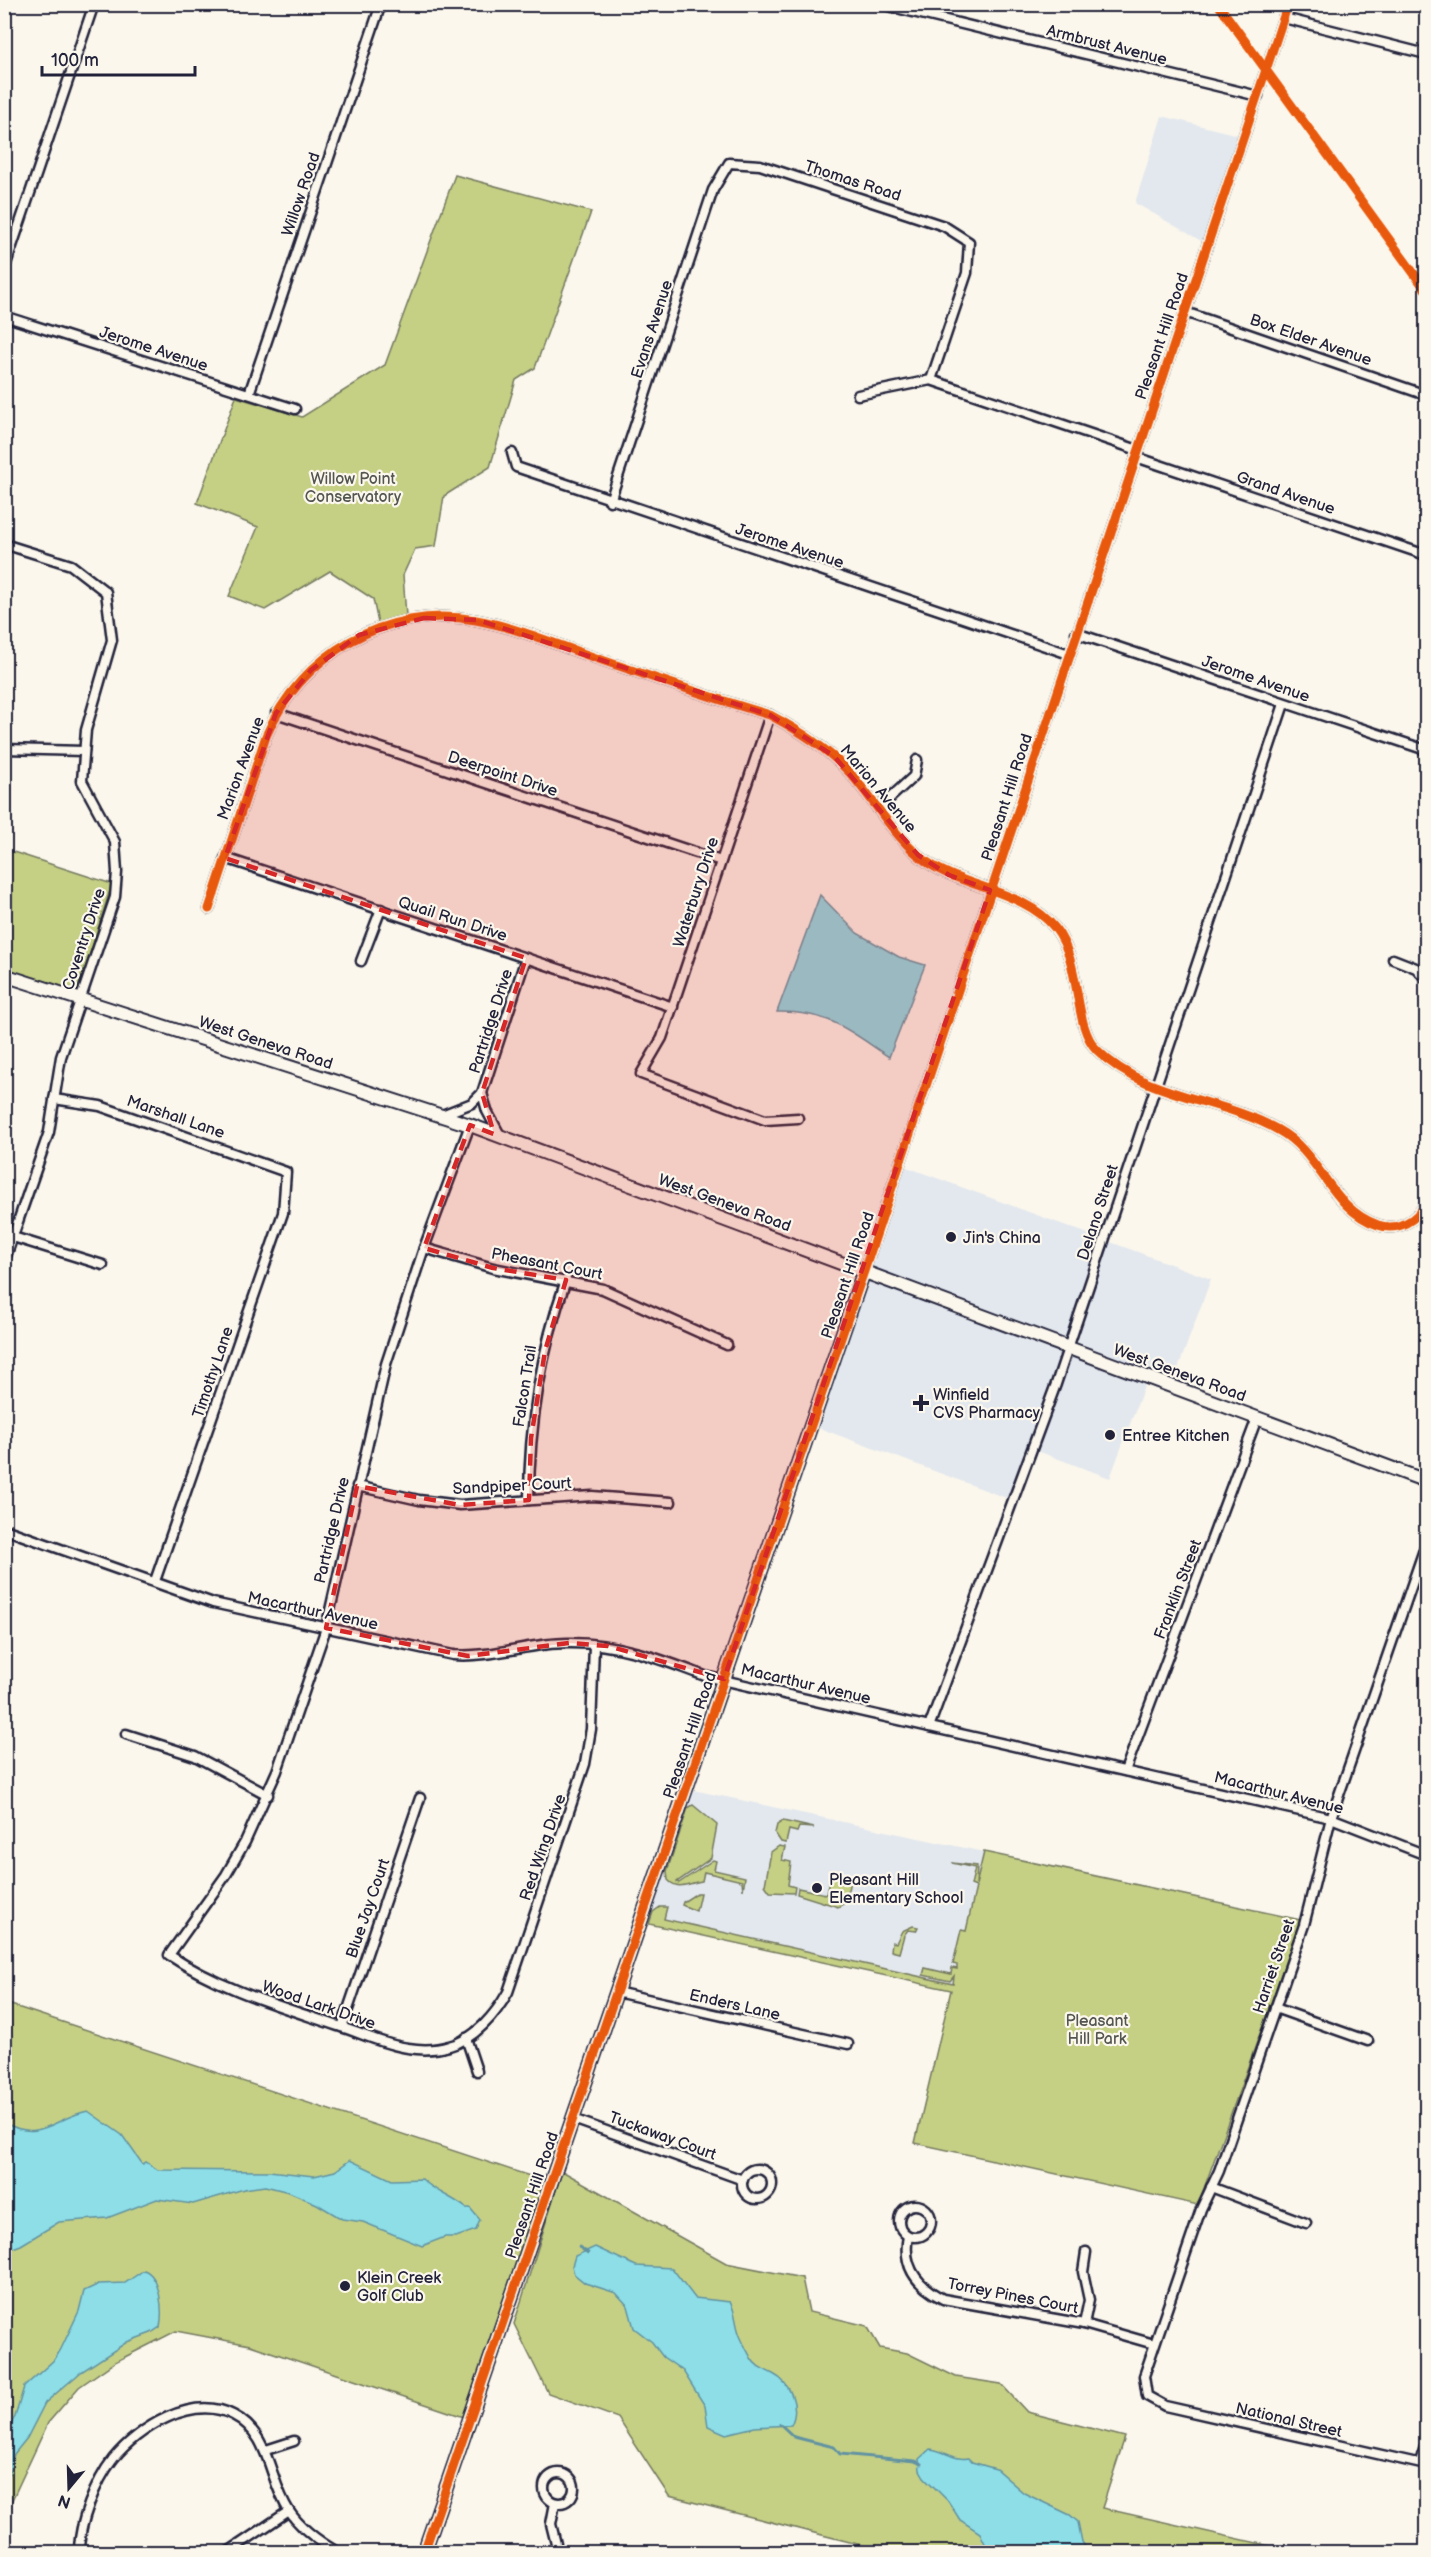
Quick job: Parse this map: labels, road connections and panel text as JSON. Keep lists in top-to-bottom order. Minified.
{"streets":{"main road":["Pleasant Hill Road","West Geneva Road"],"street":["Armbrust Avenue","Thomas Road","Willow Road","Evans Avenue","Box Elder Avenue","Jerome Avenue","Grand Avenue","Marion Avenue","Deerpoint Drive","Waterbury Drive","Quail Run Drive","Coventry Drive","Partridge Drive","Marshall Lane","Delano Street","Pheasant Court","Timothy Lane","Falcon Trail","Sandpiper Court","Franklin Street","Macarthur Avenue","Red Wing Drive","Blue Jay Court","Harriet Street","Wood Lark Drive","Enders Lane","Tuckaway Court","Torrey Pines Court","National Street"]},"crossings":[["Armbrust Avenue","Pleasant Hill Road"],["Thomas Road","Evans Avenue"],["Thomas Road","Grand Avenue"],["Willow Road","Jerome Avenue"],["Evans Avenue","Jerome Avenue"],["Pleasant Hill Road","Box Elder Avenue"],["Pleasant Hill Road","Jerome Avenue"],["Pleasant Hill Road","Grand Avenue"],["Pleasant Hill Road","Marion Avenue"],["Pleasant Hill Road","West Geneva Road"],["Pleasant Hill Road","Macarthur Avenue"],["Pleasant Hill Road","Enders Lane"],["Pleasant Hill Road","Tuckaway Court"],["Jerome Avenue","Delano Street"],["Marion Avenue","Deerpoint Drive"],["Marion Avenue","Waterbury Drive"],["Marion Avenue","Quail Run Drive"],["Marion Avenue","Delano Street"],["Deerpoint Drive","Waterbury Drive"],["Waterbury Drive","Quail Run Drive"],["Quail Run Drive","Partridge Drive"],["Coventry Drive","West Geneva Road"],["Coventry Drive","Marshall Lane"],["Partridge Drive","West Geneva Road"],["Partridge Drive","Pheasant Court"],["Partridge Drive","Sandpiper Court"],["Partridge Drive","Macarthur Avenue"],["Partridge Drive","Wood Lark Drive"],["West Geneva Road","Delano Street"],["West Geneva Road","Franklin Street"],["Marshall Lane","Timothy Lane"],["Delano Street","Macarthur Avenue"],["Pheasant Court","Falcon Trail"],["Timothy Lane","Macarthur Avenue"],["Falcon Trail","Sandpiper Court"],["Franklin Street","Macarthur Avenue"],["Macarthur Avenue","Red Wing Drive"],["Macarthur Avenue","Harriet Street"],["Red Wing Drive","Wood Lark Drive"],["Blue Jay Court","Wood Lark Drive"],["Harriet Street","Torrey Pines Court"],["Harriet Street","National Street"]],"parks":["Willow Point Conservatory","Pleasant Hill Park"],"places":{"other":["Jin's China","Entree Kitchen","Pleasant Hill Elementary School","Klein Creek Golf Club"],"health":["Winfield CVS Pharmacy"]},"scale_bar":"100 m","north":"bottom"}
